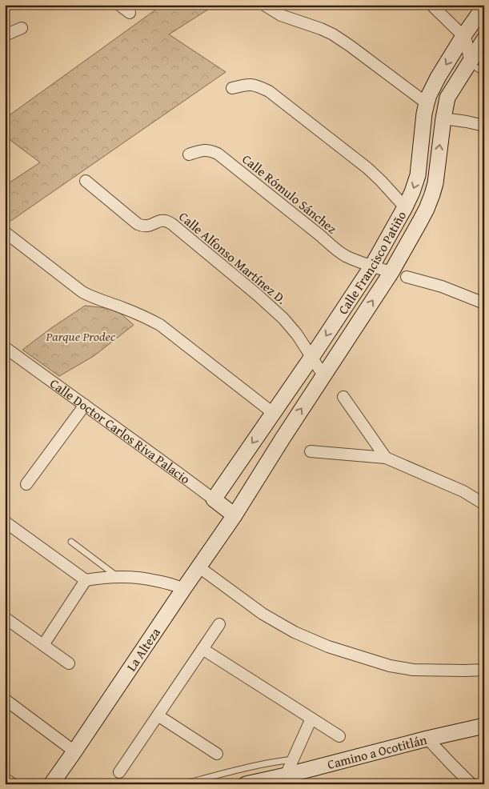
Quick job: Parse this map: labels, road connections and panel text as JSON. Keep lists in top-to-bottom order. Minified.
{"streets":{"street":["Calle Rómulo Sánchez","Calle Alfonso Martínez D.","Calle Francisco Patiño","Calle Doctor Carlos Riva Palacio","La Alteza","Camino a Ocotitlán"]},"crossings":[["Calle Rómulo Sánchez","Calle Francisco Patiño"],["Calle Alfonso Martínez D.","Calle Francisco Patiño"],["Calle Francisco Patiño","Calle Doctor Carlos Riva Palacio"],["Calle Francisco Patiño","La Alteza"],["Calle Doctor Carlos Riva Palacio","La Alteza"]],"parks":["Parque Prodec"]}
